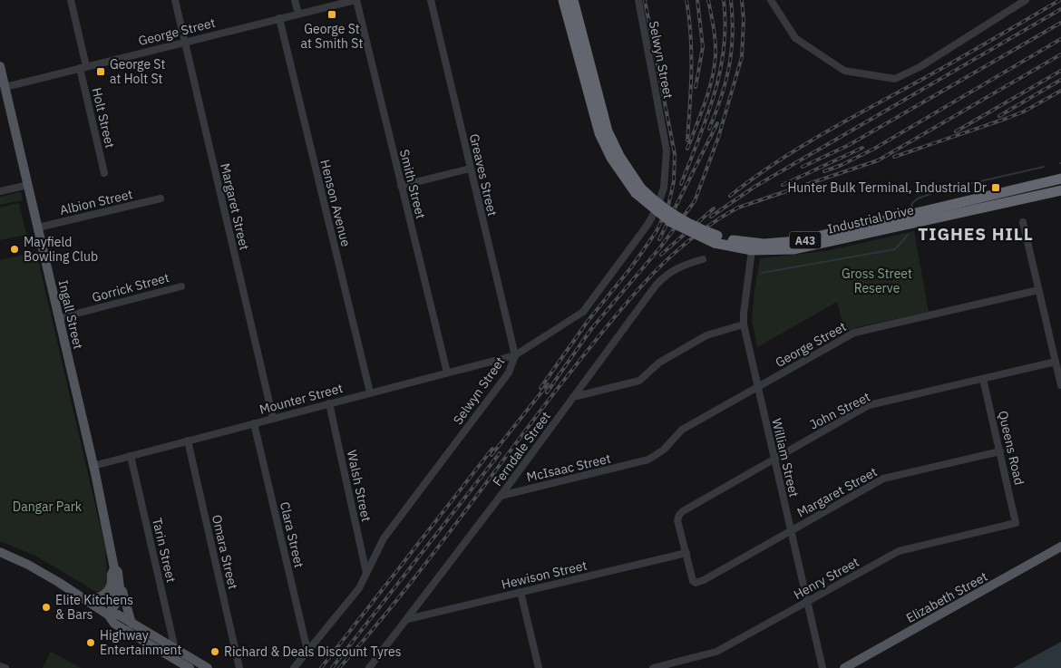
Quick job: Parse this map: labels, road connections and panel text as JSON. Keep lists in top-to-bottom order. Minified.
{"streets":{"highway":["Industrial Drive","A43"],"main road":["Ingall Street","Elizabeth Street"],"street":["George Street","Selwyn Street","Holt Street","Greaves Street","Smith Street","Albion Street","Henson Avenue","Margaret Street","Gorrick Street","Mounter Street","John Street","Queens Road","Ferndale Street","William Street","McIsaac Street","Walsh Street","Clara Street","Tarin Street","Omara Street","Hewison Street","Henry Street"]},"crossings":[["George Street","Holt Street"],["George Street","Smith Street"],["George Street","Henson Avenue"],["George Street","Margaret Street"],["George Street","Ingall Street"],["George Street","William Street"],["George Street","McIsaac Street"],["Selwyn Street","Greaves Street"],["Selwyn Street","Mounter Street"],["Selwyn Street","Walsh Street"],["Selwyn Street","Clara Street"],["Greaves Street","Mounter Street"],["Smith Street","Mounter Street"],["Albion Street","Ingall Street"],["Henson Avenue","Mounter Street"],["Margaret Street","Mounter Street"],["Margaret Street","John Street"],["Margaret Street","Queens Road"],["Margaret Street","William Street"],["Margaret Street","Hewison Street"],["Industrial Drive","William Street"],["Gorrick Street","Ingall Street"],["Ingall Street","Mounter Street"],["Mounter Street","Walsh Street"],["Mounter Street","Clara Street"],["Mounter Street","Tarin Street"],["Mounter Street","Omara Street"],["John Street","Queens Road"],["John Street","William Street"],["John Street","Hewison Street"],["Queens Road","Henry Street"],["Ferndale Street","McIsaac Street"],["Ferndale Street","Hewison Street"],["William Street","Henry Street"]],"districts":["TIGHES HILL"],"parks":["Gross Street Reserve","Dangar Park"],"places":{"transit":["George St at Smith St","George St at Holt St","Hunter Bulk Terminal, Industrial Dr"],"other":["Mayfield Bowling Club","Elite Kitchens & Bars","Highway Entertainment","Richard & Deals Discount Tyres"]}}
